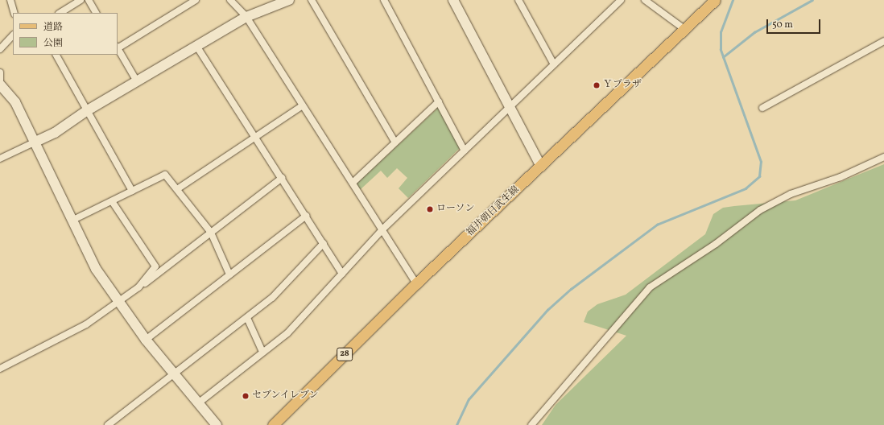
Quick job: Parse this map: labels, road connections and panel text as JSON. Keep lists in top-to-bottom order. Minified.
{"streets":{"main road":["福井朝日武生線","28"]},"places":["Ｙプラザ","ローソン","セブンイレブン"],"legend":["道路","公園"],"scale_bar":"50 m"}
